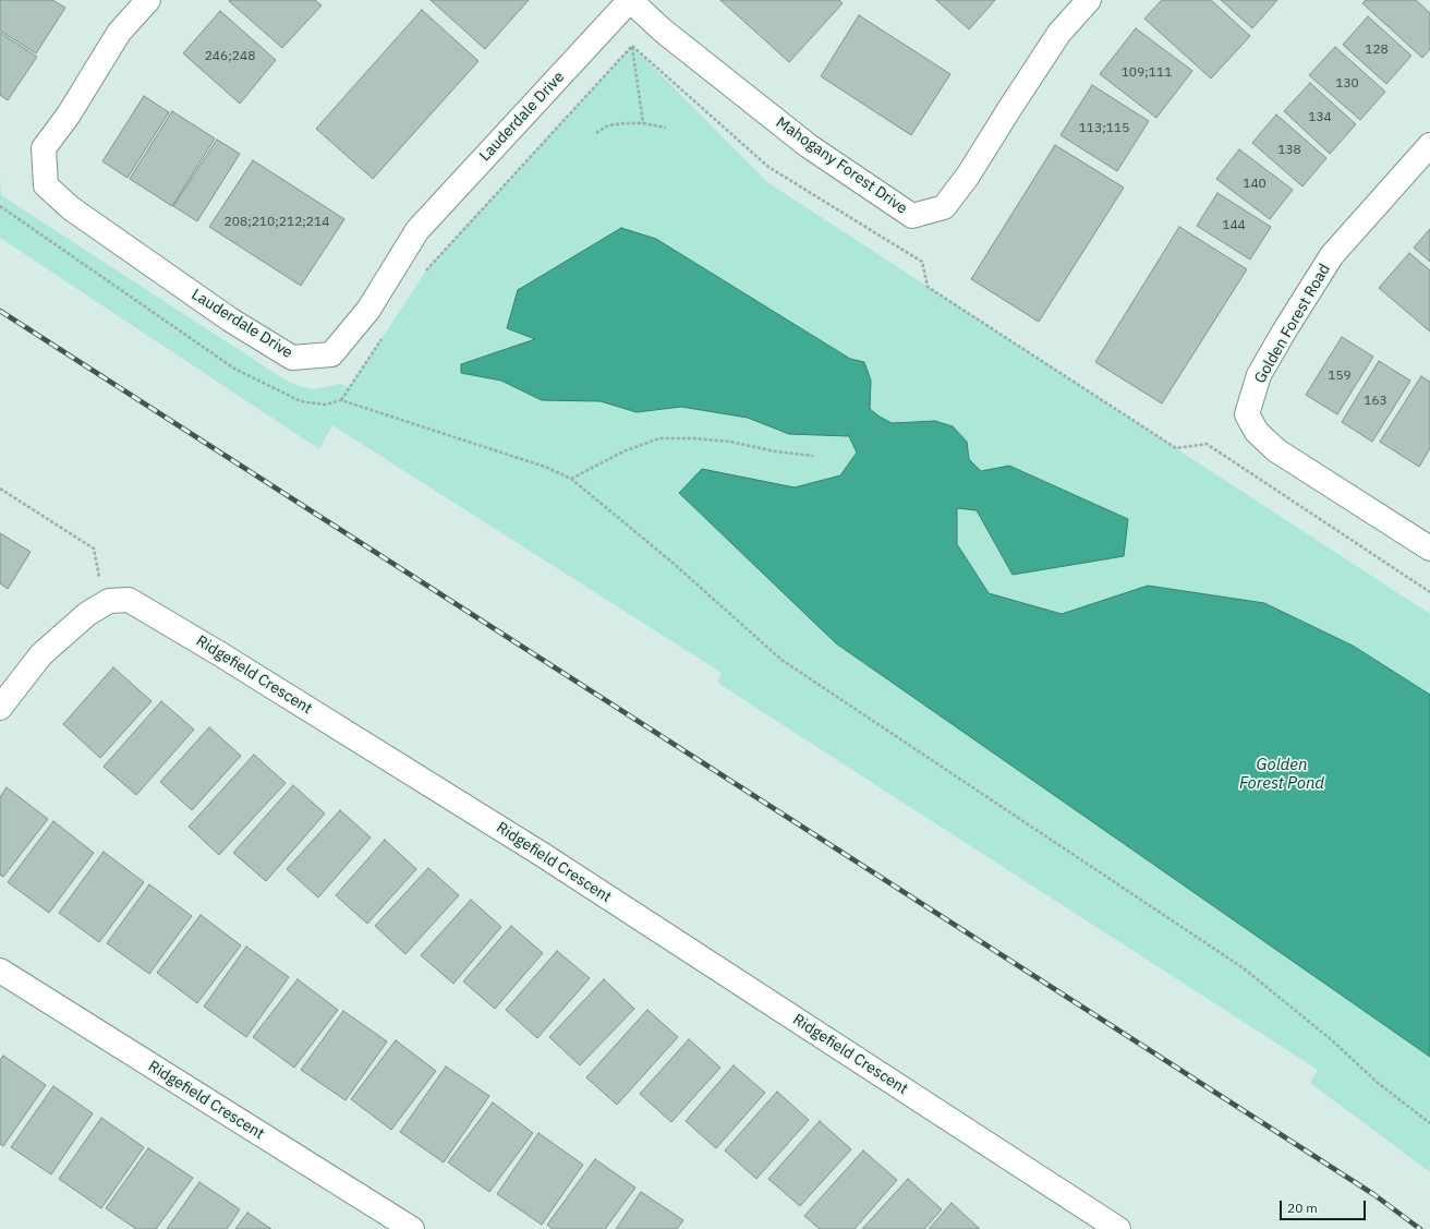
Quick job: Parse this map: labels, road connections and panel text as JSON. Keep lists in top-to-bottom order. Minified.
{"streets":{"street":["Lauderdale Drive","Mahogany Forest Drive","Golden Forest Road","Ridgefield Crescent"]},"crossings":[["Lauderdale Drive","Mahogany Forest Drive"]],"water":["Golden Forest Pond"],"house_numbers":["128","246;248","109;111","130","134","113;115","138","140","208;210;212;214","144","159","163"],"scale_bar":"20 m"}
